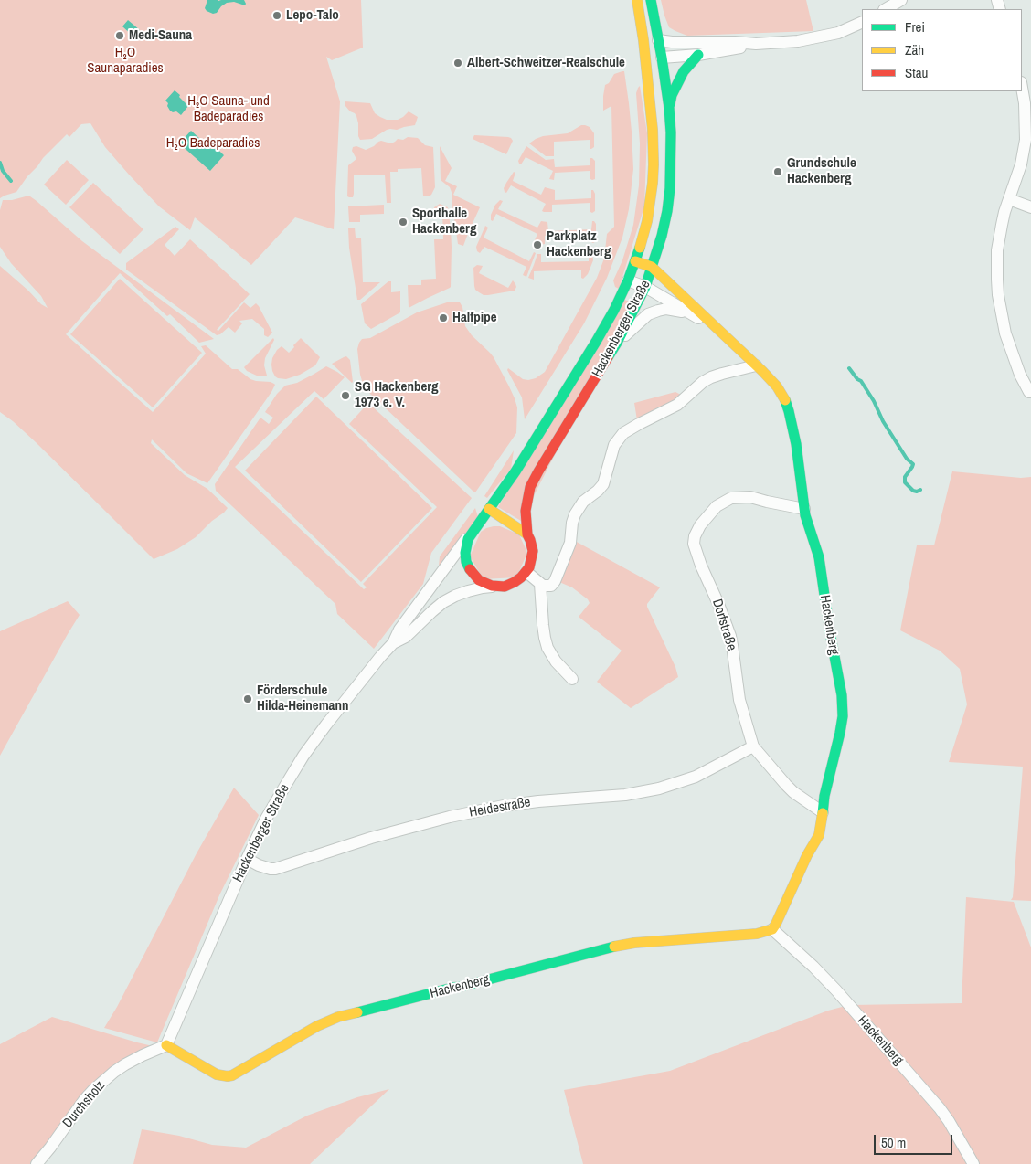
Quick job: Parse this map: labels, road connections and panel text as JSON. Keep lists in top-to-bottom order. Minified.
{"streets":{"street":["Hackenberger Straße","Dorfstraße","Hackenberg","Heidestraße","Durchsholz"]},"crossings":[["Hackenberger Straße","Hackenberg"],["Hackenberger Straße","Heidestraße"],["Hackenberger Straße","Durchsholz"],["Dorfstraße","Hackenberg"],["Dorfstraße","Heidestraße"],["Hackenberg","Durchsholz"]],"parks":["H₂O Saunaparadies","H₂O Sauna- und Badeparadies","H₂O Badeparadies"],"places":["Lepo-Talo","Medi-Sauna","Albert-Schweitzer-Realschule","Grundschule Hackenberg","Sporthalle Hackenberg","Parkplatz Hackenberg","Halfpipe","SG Hackenberg 1973 e. V.","Förderschule Hilda-Heinemann"],"legend":["Frei","Zäh","Stau"],"scale_bar":"50 m"}
